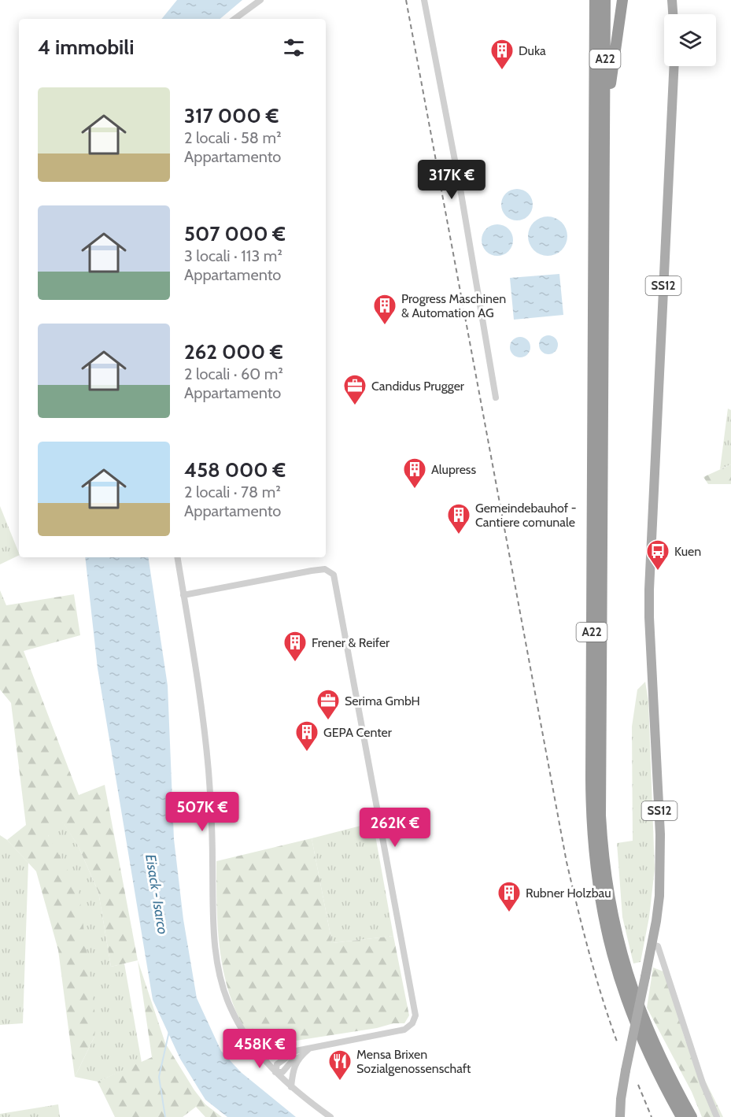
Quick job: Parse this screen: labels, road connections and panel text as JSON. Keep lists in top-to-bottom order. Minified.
{"streets":{"highway":["A22"],"main road":["SS12"]},"water":["Eisack - Isarco"],"places":{"building":["Duka","Progress Maschinen & Automation AG","Alupress","Gemeindebauhof - Cantiere comunale","Frener & Reifer","GEPA Center","Rubner Holzbau"],"office":["Candidus Prugger","Serima GmbH"],"bus stop":["Kuen"],"restaurant":["Mensa Brixen Sozialgenossenschaft"]},"page":{"heading":"4 immobili","list":[{"name":"317 000 €","note":"2 locali · 58 m² · Appartamento"},{"name":"507 000 €","note":"3 locali · 113 m² · Appartamento"},{"name":"262 000 €","note":"2 locali · 60 m² · Appartamento"},{"name":"458 000 €","note":"2 locali · 78 m² · Appartamento"}],"price":["317K €","507K €","262K €","458K €"]}}
